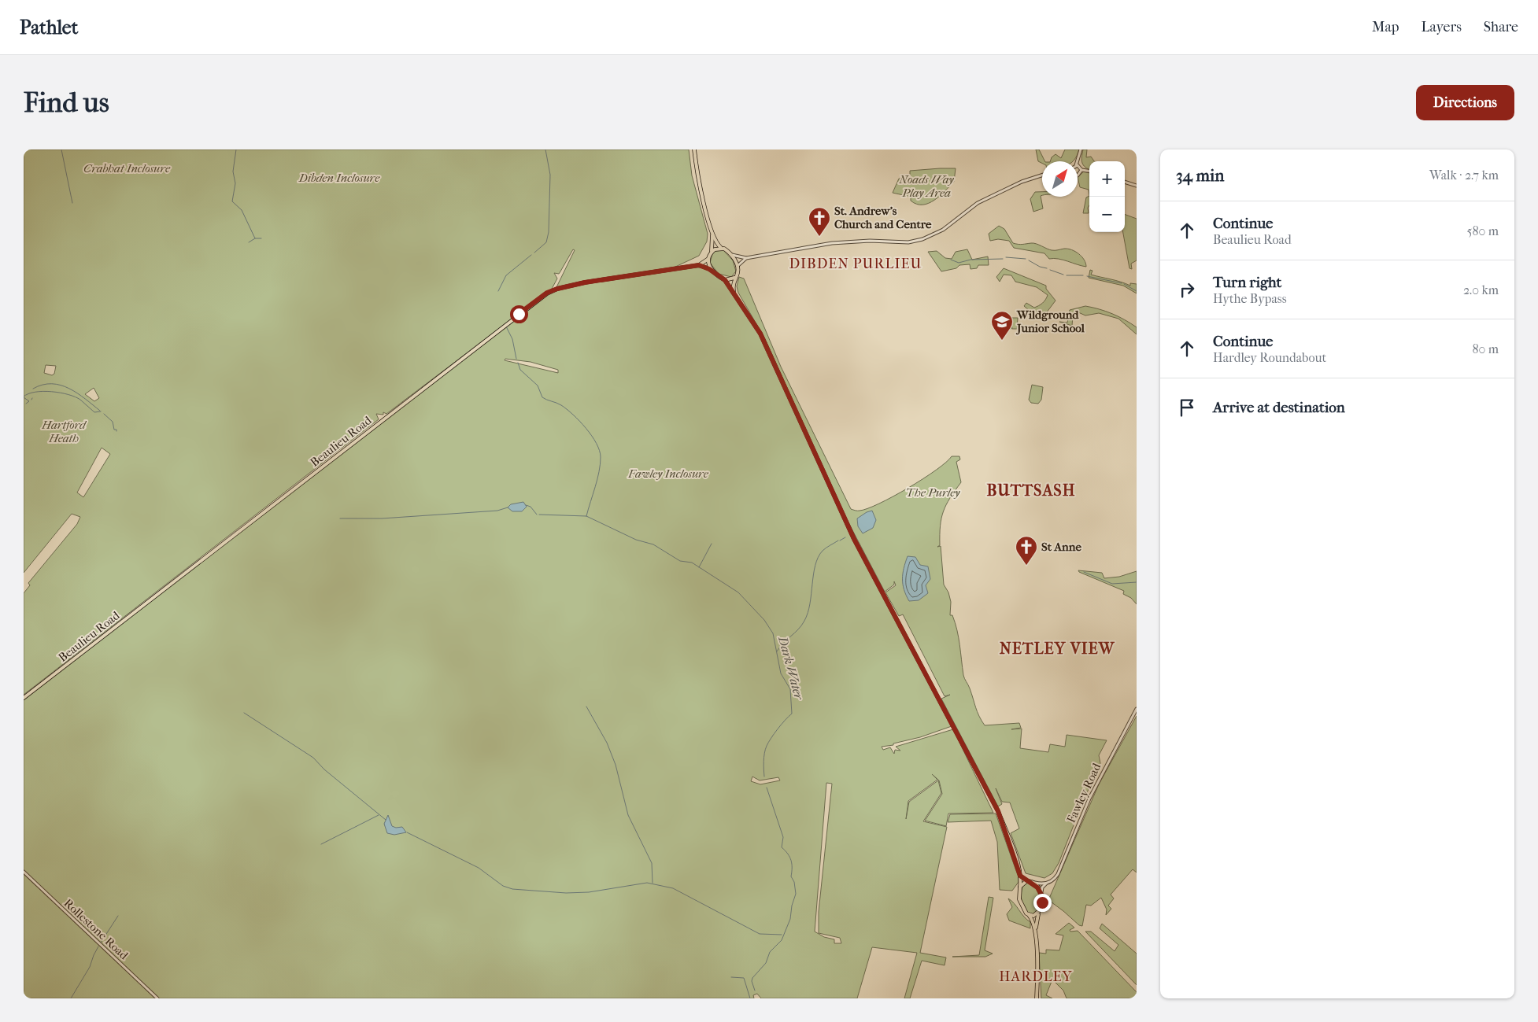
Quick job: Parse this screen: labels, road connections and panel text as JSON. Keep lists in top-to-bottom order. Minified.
{"streets":{"main road":["Beaulieu Road"],"street":["Fawley Road","Rollestone Road"]},"districts":["DIBDEN PURLIEU","BUTTSASH","NETLEY VIEW","HARDLEY"],"water":["Dark Water"],"parks":["Crabhat Inclosure","Dibden Inclosure","Noads Way Play Area","Hartford Heath","Fawley Inclosure","The Purley"],"places":{"church":["St. Andrew's Church and Centre","St Anne"],"school or university":["Wildground Junior School"]},"north":"top right","page":{"header":"Pathlet","nav":["Map","Layers","Share"],"buttons":"Directions","title":"Find us","heading":["34 min","Walk · 2.7 km"],"map_buttons":["+","−"],"list":[["Continue","Beaulieu Road","580 m"],["Turn right","Hythe Bypass","2.0 km"],["Continue","Hardley Roundabout","80 m"],"Arrive at destination"]}}
